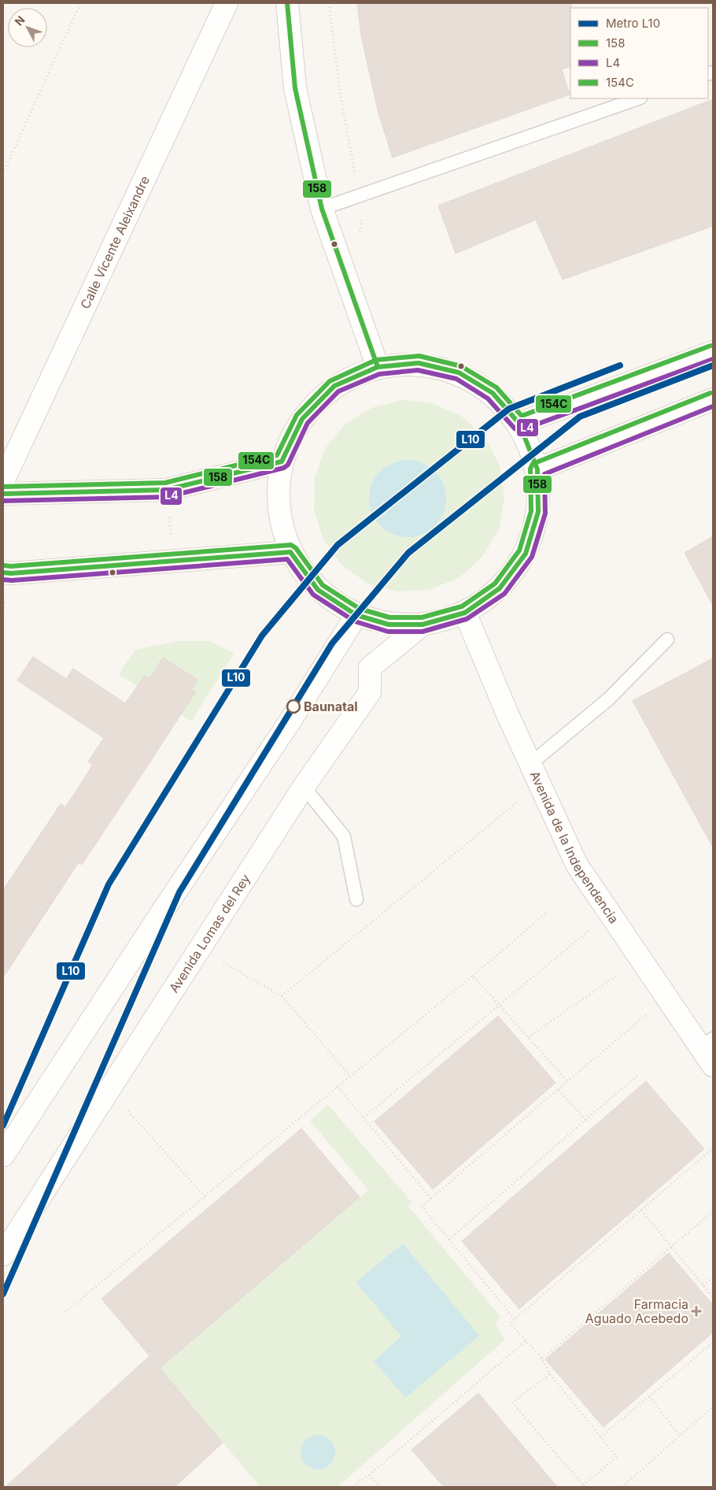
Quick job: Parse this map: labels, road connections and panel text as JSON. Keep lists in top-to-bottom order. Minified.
{"streets":{"main road":["Calle Vicente Aleixandre","Avenida de la Independencia","Avenida Lomas del Rey"]},"places":{"other":["Baunatal"],"health":["Farmacia Aguado Acebedo"]},"lines":["transit line 158","transit line 154C","transit line L4","metro line L10"],"legend":["Metro L10","158","L4","154C"],"north":"top left"}
